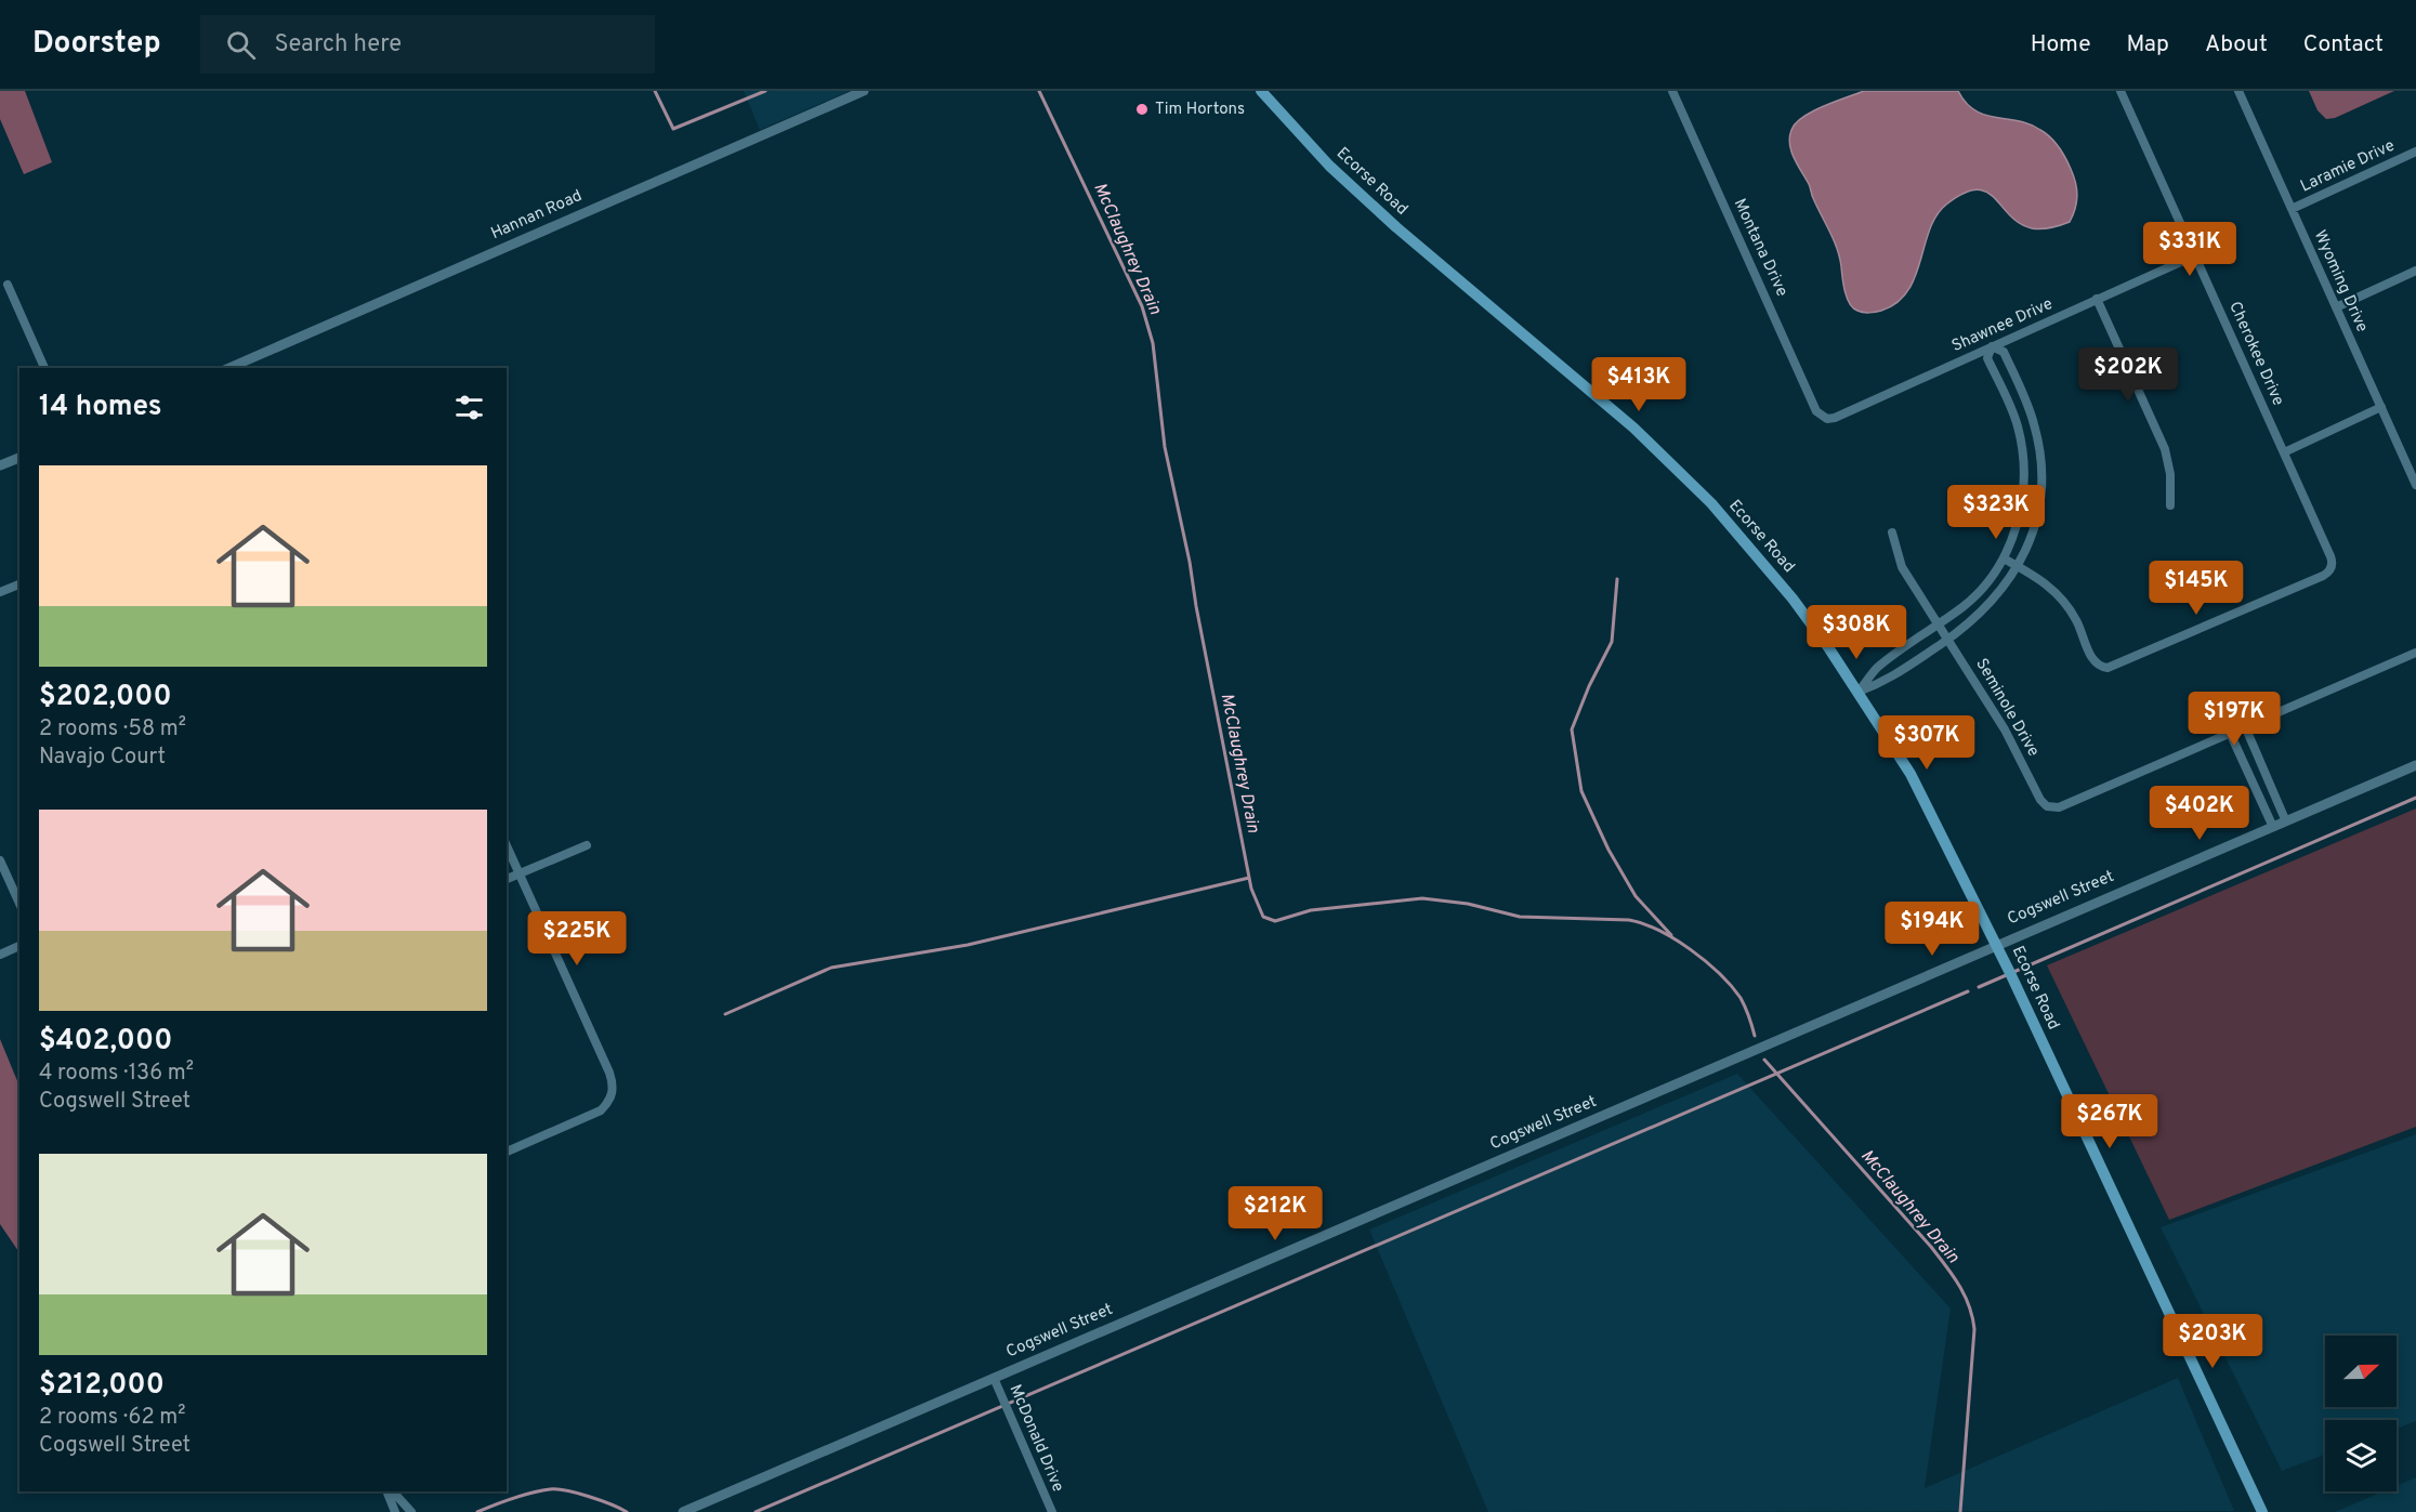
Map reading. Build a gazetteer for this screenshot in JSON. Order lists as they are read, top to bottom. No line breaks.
{"streets":{"main road":["Ecorse Road"],"street":["Laramie Drive","Hannan Road","Montana Drive","Wyoming Drive","Shawnee Drive","Cherokee Drive","Seminole Drive","Cogswell Street","McDonald Drive"]},"crossings":[["Laramie Drive","Wyoming Drive"],["Ecorse Road","Cogswell Street"],["Montana Drive","Shawnee Drive"],["Shawnee Drive","Cherokee Drive"],["Cogswell Street","McDonald Drive"]],"water":["McClaughrey Drain"],"places":["Tim Hortons"],"north":"right","page":{"header":"Doorstep","search":"Search here","nav":["Home","Map","About","Contact"],"price":["$331K","$202K","$413K","$323K","$145K","$308K","$197K","$307K","$402K","$194K","$225K","$267K","$212K","$203K"],"heading":"14 homes","list":[{"name":"$202,000","note":"2 rooms · 58 m² · Navajo Court"},{"name":"$402,000","note":"4 rooms · 136 m² · Cogswell Street"},{"name":"$212,000","note":"2 rooms · 62 m² · Cogswell Street"}]}}
